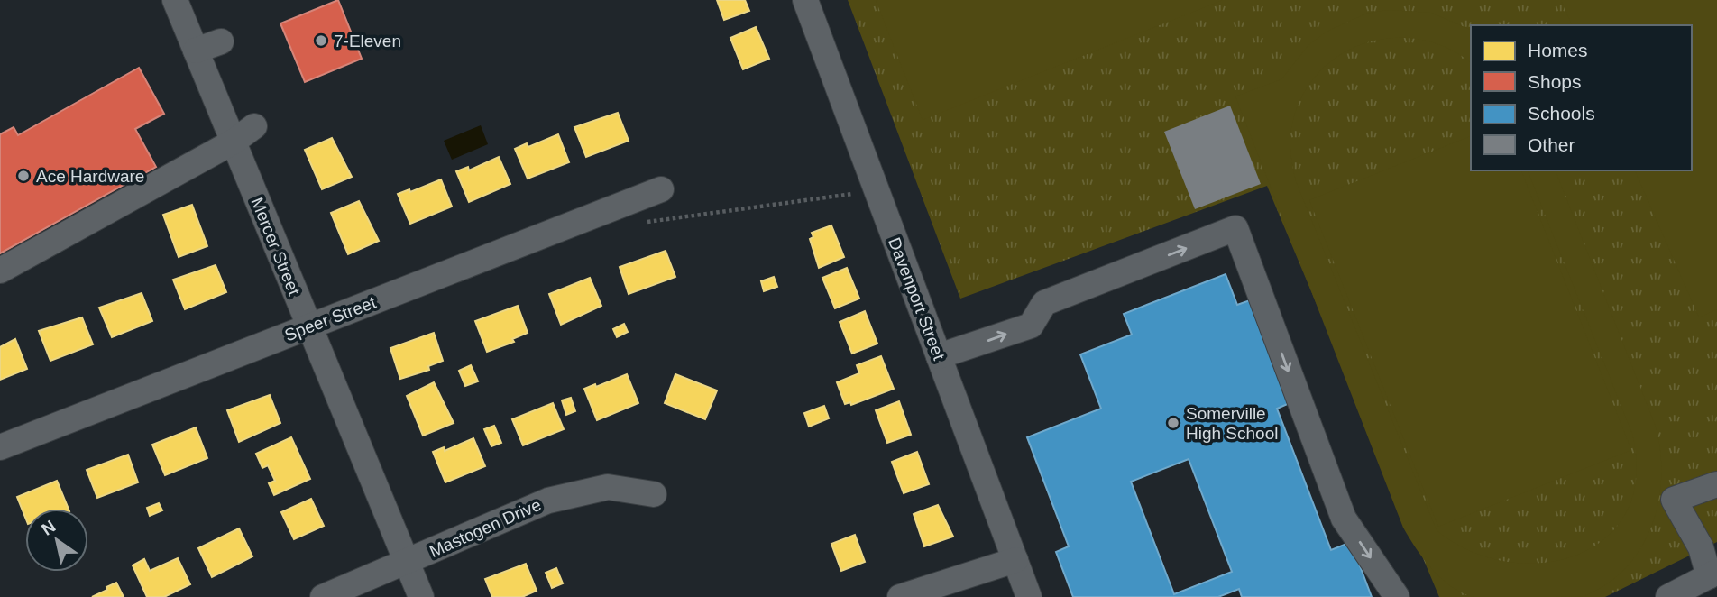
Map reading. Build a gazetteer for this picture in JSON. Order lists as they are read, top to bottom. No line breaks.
{"streets":{"street":["Mercer Street","Davenport Street","Speer Street","Mastogen Drive"]},"crossings":[["Mercer Street","Speer Street"],["Mercer Street","Mastogen Drive"]],"places":["7-Eleven","Ace Hardware","Somerville High School"],"legend":["Homes","Shops","Schools","Other"],"north":"top left"}
